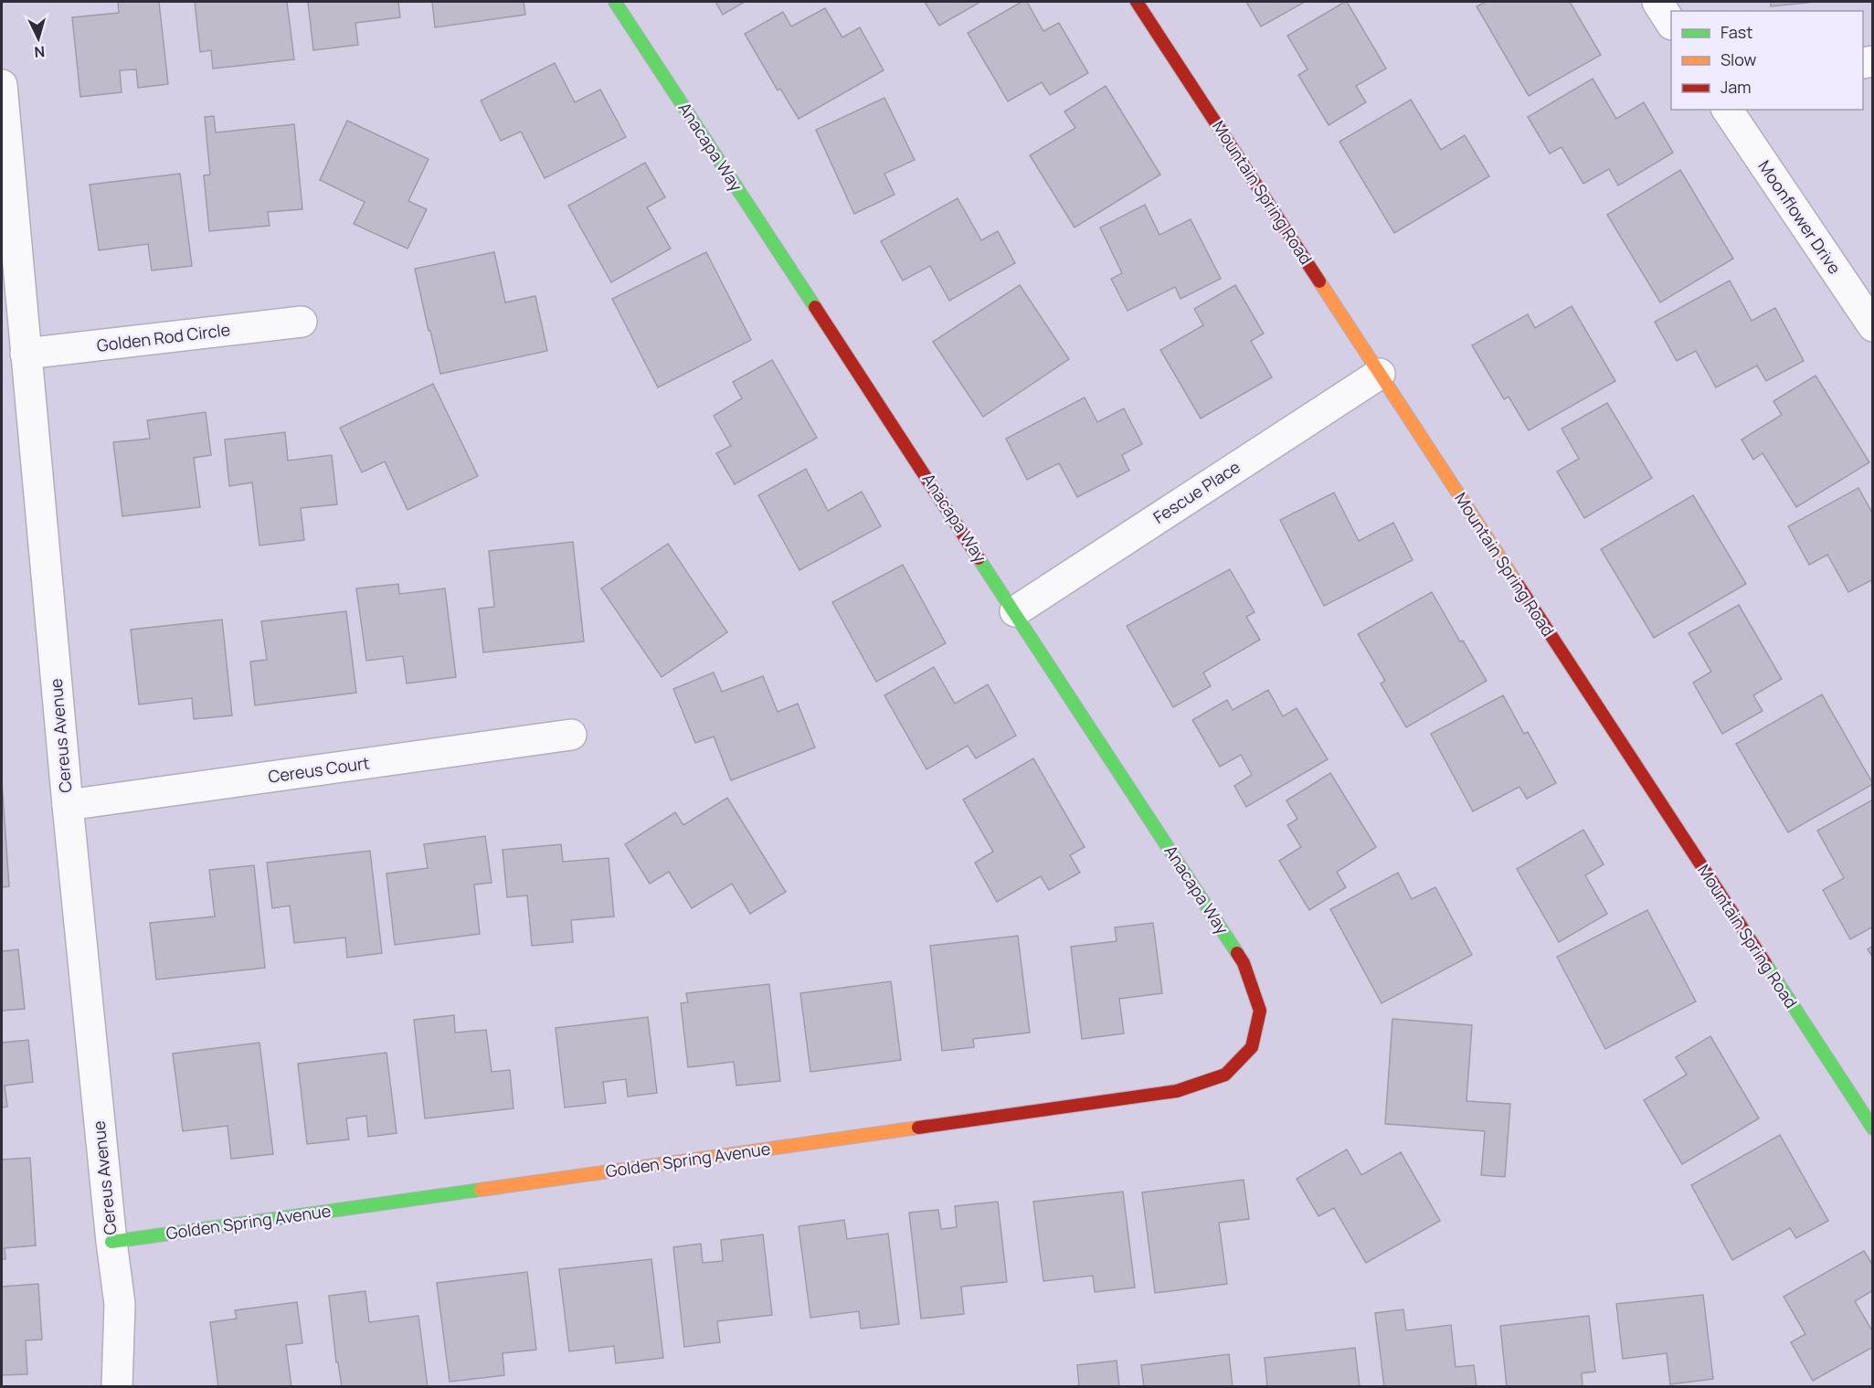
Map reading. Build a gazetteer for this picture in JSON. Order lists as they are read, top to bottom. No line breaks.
{"streets":{"street":["Anacapa Way","Mountain Spring Road","Moonflower Drive","Golden Rod Circle","Fescue Place","Cereus Avenue","Cereus Court","Golden Spring Avenue"]},"crossings":[["Anacapa Way","Fescue Place"],["Anacapa Way","Golden Spring Avenue"],["Mountain Spring Road","Fescue Place"],["Golden Rod Circle","Cereus Avenue"],["Cereus Avenue","Cereus Court"],["Cereus Avenue","Golden Spring Avenue"]],"legend":["Fast","Slow","Jam"],"north":"bottom"}
